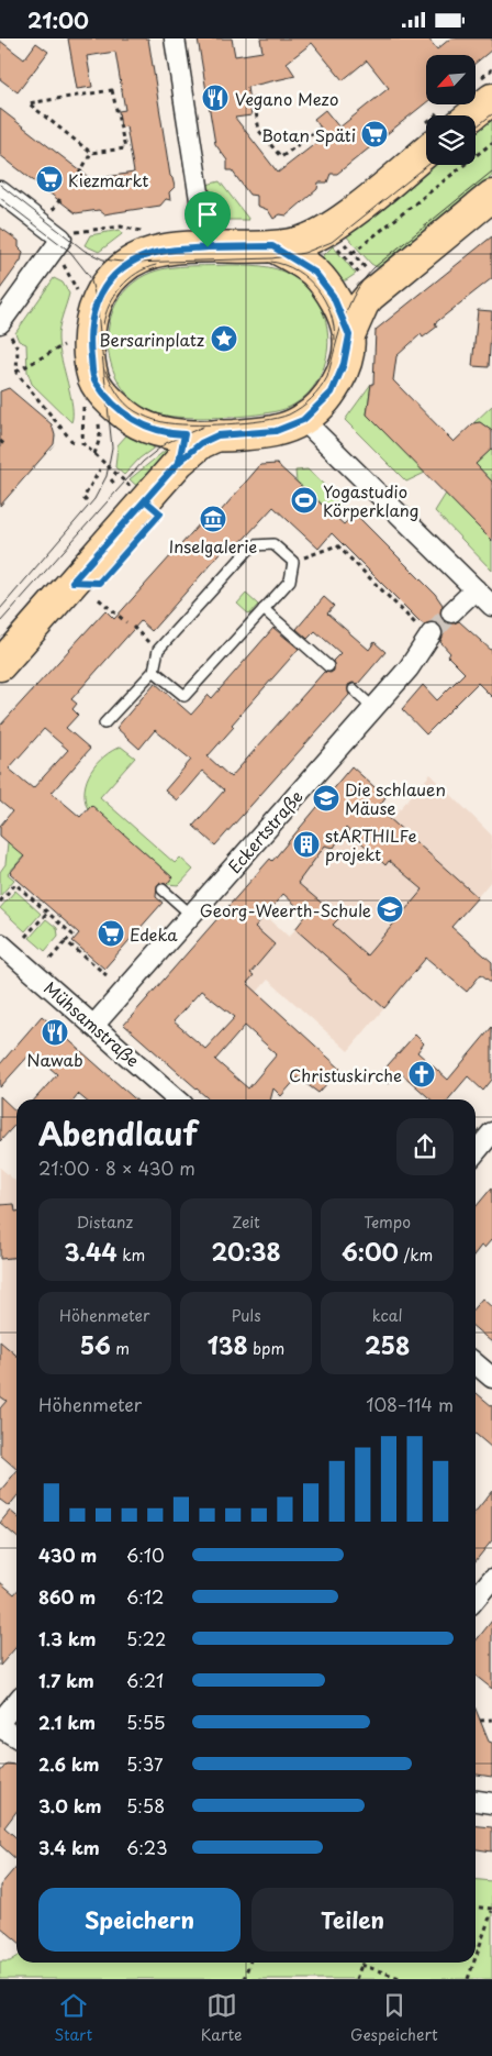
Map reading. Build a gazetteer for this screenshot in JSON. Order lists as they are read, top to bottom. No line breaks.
{"streets":{"street":["Eckertstraße","Mühsamstraße"]},"crossings":[["Eckertstraße","Mühsamstraße"]],"places":{"restaurant":["Vegano Mezo","Nawab"],"supermarket":["Botan Späti","Kiezmarkt","Edeka"],"place":["Bersarinplatz"],"sports":["Yogastudio Körperklang"],"museum":["Inselgalerie"],"school or university":["Die schlauen Mäuse","Georg-Weerth-Schule"],"building":["stARTHILFe projekt"],"church":["Christuskirche"]},"north":"bottom left","page":{"status":"21:00","heading":["Abendlauf","21:00 · 8 × 430 m"],"stats":[["Distanz","3.44 km"],["Zeit","20:38"],["Tempo","6:00 /km"],["Höhenmeter","56 m"],["Puls","138 bpm"],["kcal","258"]],"chart":["Höhenmeter","108–114 m"],"list":[{"name":"430 m","note":"6:10"},{"name":"860 m","note":"6:12"},{"name":"1.3 km","note":"5:22"},{"name":"1.7 km","note":"6:21"},{"name":"2.1 km","note":"5:55"},{"name":"2.6 km","note":"5:37"},{"name":"3.0 km","note":"5:58"},{"name":"3.4 km","note":"6:23"}],"buttons":["Speichern","Teilen"],"tabs":["Start","Karte","Gespeichert"]}}
